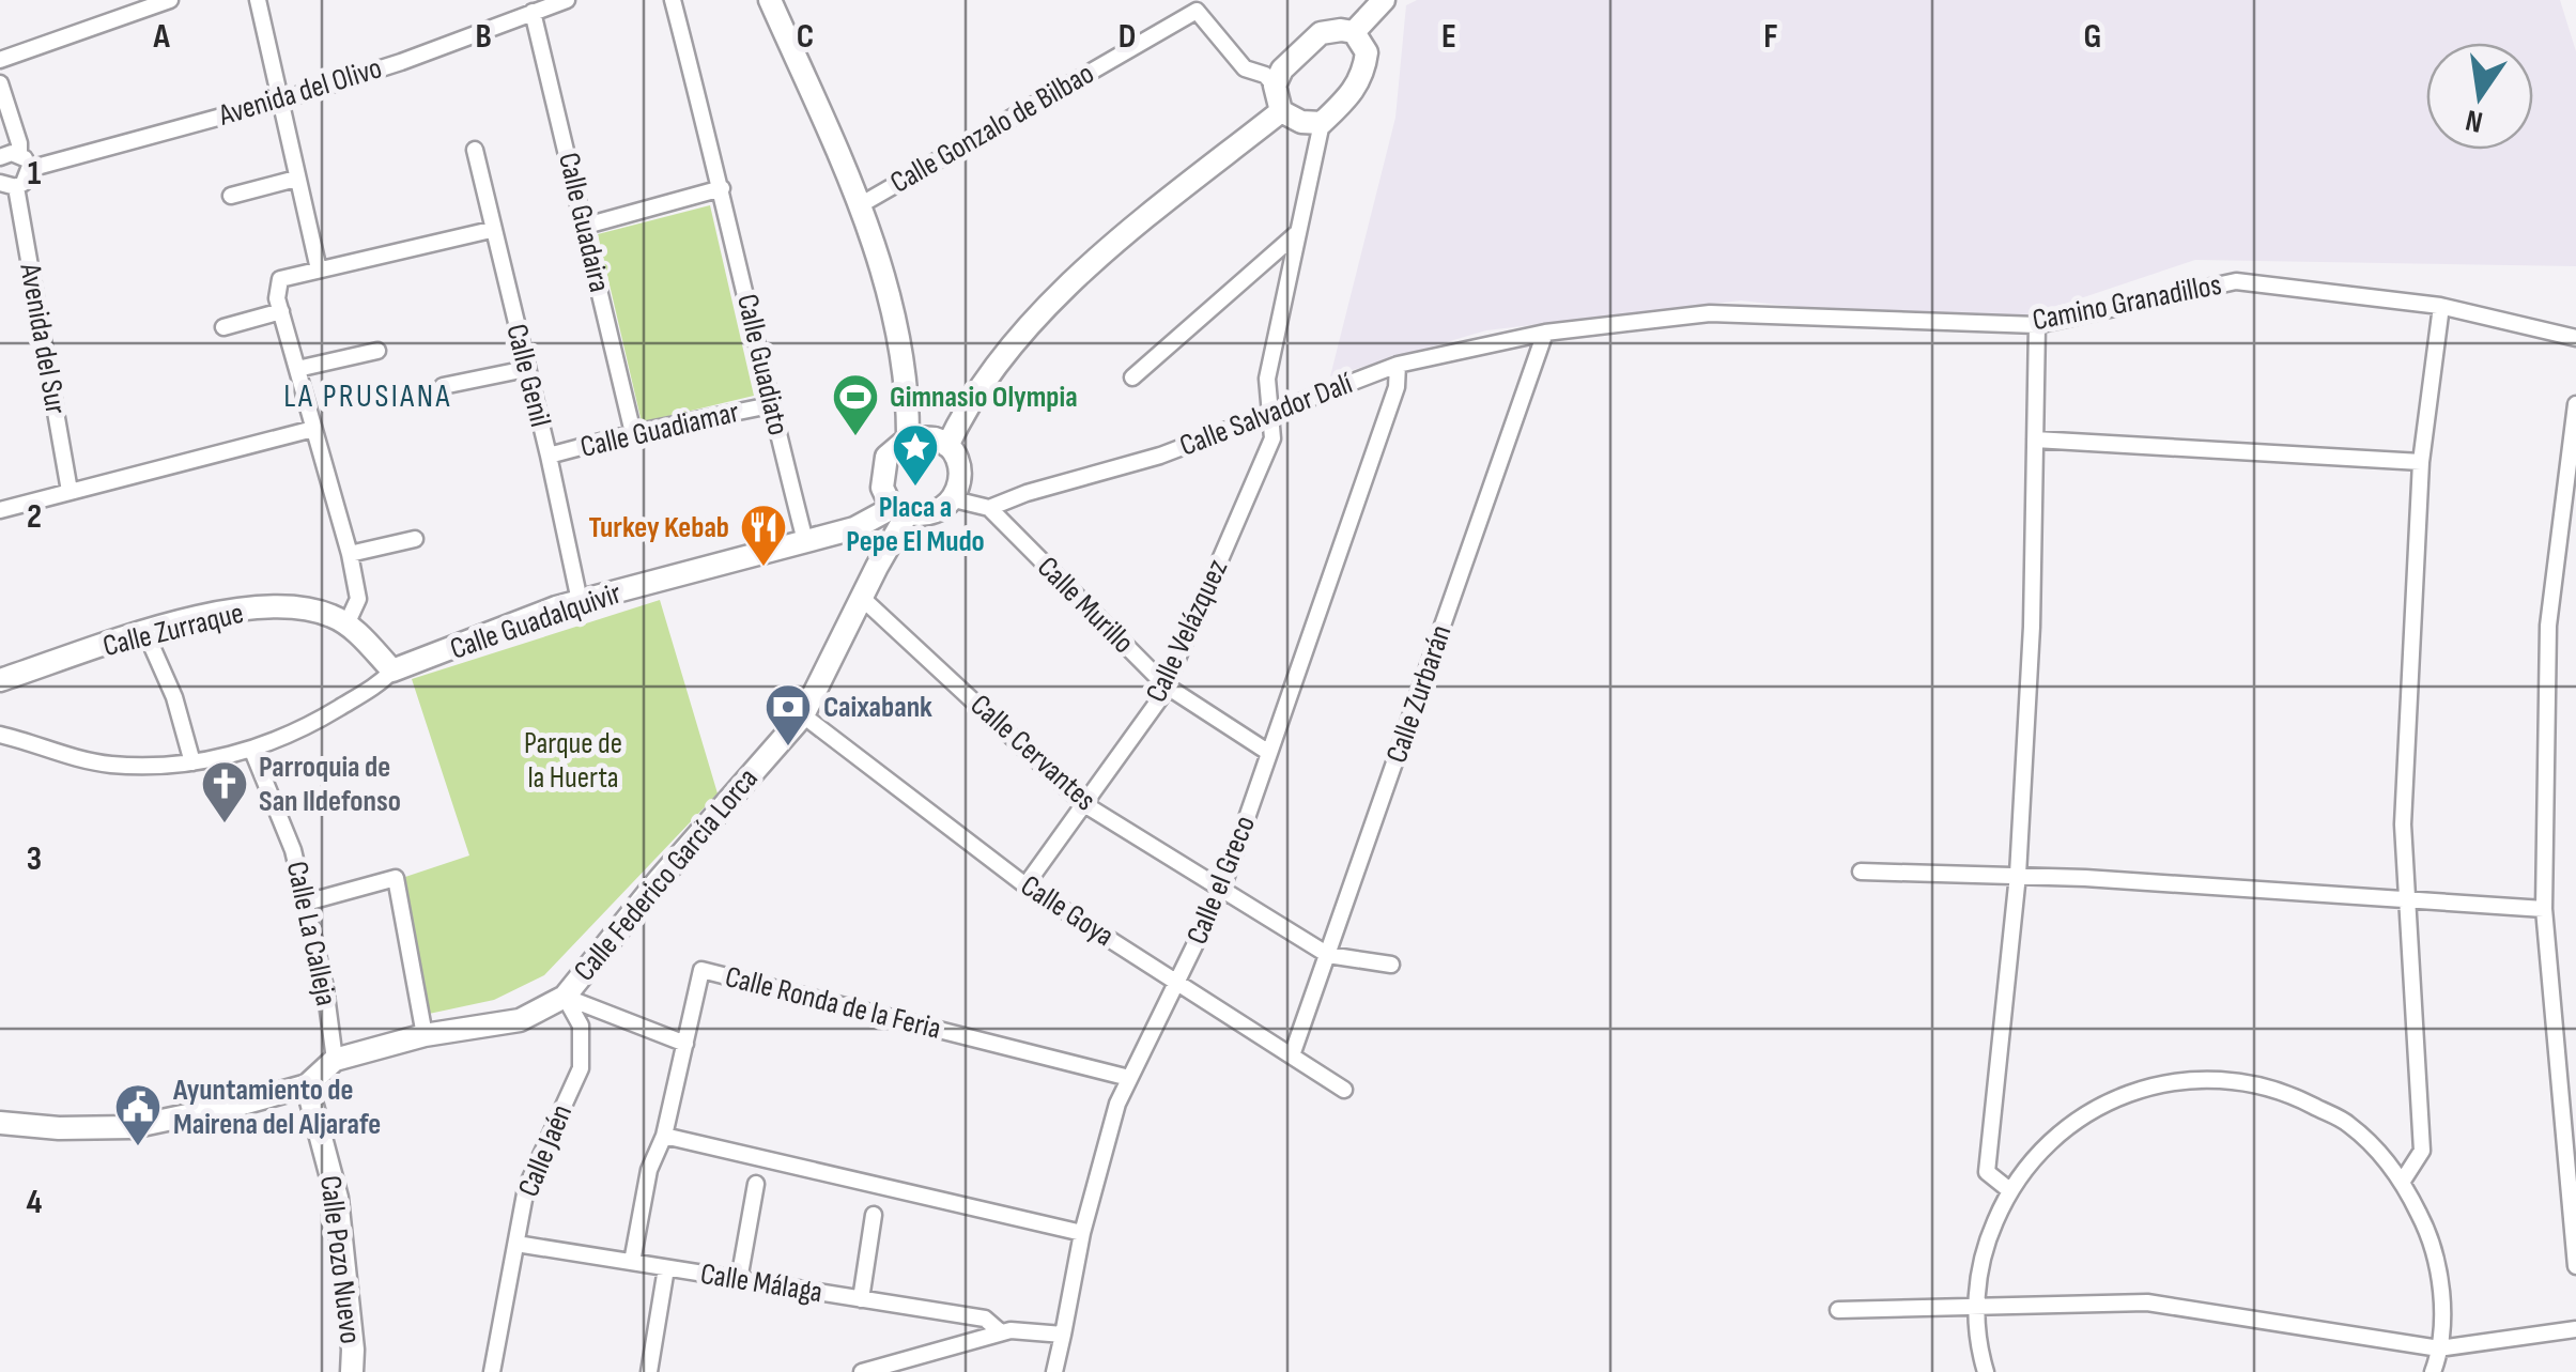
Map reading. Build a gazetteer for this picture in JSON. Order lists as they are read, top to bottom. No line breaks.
{"streets":{"street":["Avenida del Olivo","Calle Gonzalo de Bilbao","Calle Guadaira","Camino Granadillos","Avenida del Sur","Calle Guadiato","Calle Genil","Calle Salvador Dalí","Calle Guadiamar","Calle Murillo","Calle Guadalquivir","Calle Zurraque","Calle Velázquez","Calle Zurbarán","Calle Cervantes","Calle Federico García Lorca","Calle el Greco","Calle Goya","Calle La Calleja","Calle Ronda de la Feria","Calle Jaén","Calle Pozo Nuevo","Calle Málaga"]},"crossings":[["Avenida del Olivo","Calle Guadaira"],["Calle Gonzalo de Bilbao","Calle Velázquez"],["Calle Guadaira","Calle Guadiamar"],["Camino Granadillos","Calle Salvador Dalí"],["Camino Granadillos","Calle Zurbarán"],["Calle Guadiato","Calle Guadiamar"],["Calle Guadiato","Calle Guadalquivir"],["Calle Genil","Calle Guadiamar"],["Calle Genil","Calle Guadalquivir"],["Calle Salvador Dalí","Calle Murillo"],["Calle Salvador Dalí","Calle Velázquez"],["Calle Salvador Dalí","Calle Zurbarán"],["Calle Salvador Dalí","Calle el Greco"],["Calle Murillo","Calle Velázquez"],["Calle Murillo","Calle el Greco"],["Calle Guadalquivir","Calle Federico García Lorca"],["Calle Guadalquivir","Calle La Calleja"],["Calle Velázquez","Calle Cervantes"],["Calle Velázquez","Calle Goya"],["Calle Zurbarán","Calle Cervantes"],["Calle Zurbarán","Calle Goya"],["Calle Cervantes","Calle Federico García Lorca"],["Calle Cervantes","Calle el Greco"],["Calle Federico García Lorca","Calle Goya"],["Calle Federico García Lorca","Calle La Calleja"],["Calle Federico García Lorca","Calle Jaén"],["Calle Federico García Lorca","Calle Pozo Nuevo"],["Calle el Greco","Calle Goya"],["Calle el Greco","Calle Ronda de la Feria"],["Calle Ronda de la Feria","Calle Málaga"],["Calle Jaén","Calle Málaga"]],"districts":["LA PRUSIANA"],"parks":["Parque de la Huerta"],"places":{"sports":["Gimnasio Olympia"],"place":["Placa a Pepe El Mudo"],"restaurant":["Turkey Kebab"],"bank":["Caixabank"],"church":["Parroquia de San Ildefonso"],"public building":["Ayuntamiento de Mairena del Aljarafe"]},"north":"bottom","grid":{"columns":["A","B","C","D","E","F","G"],"rows":["1","2","3","4"]}}
